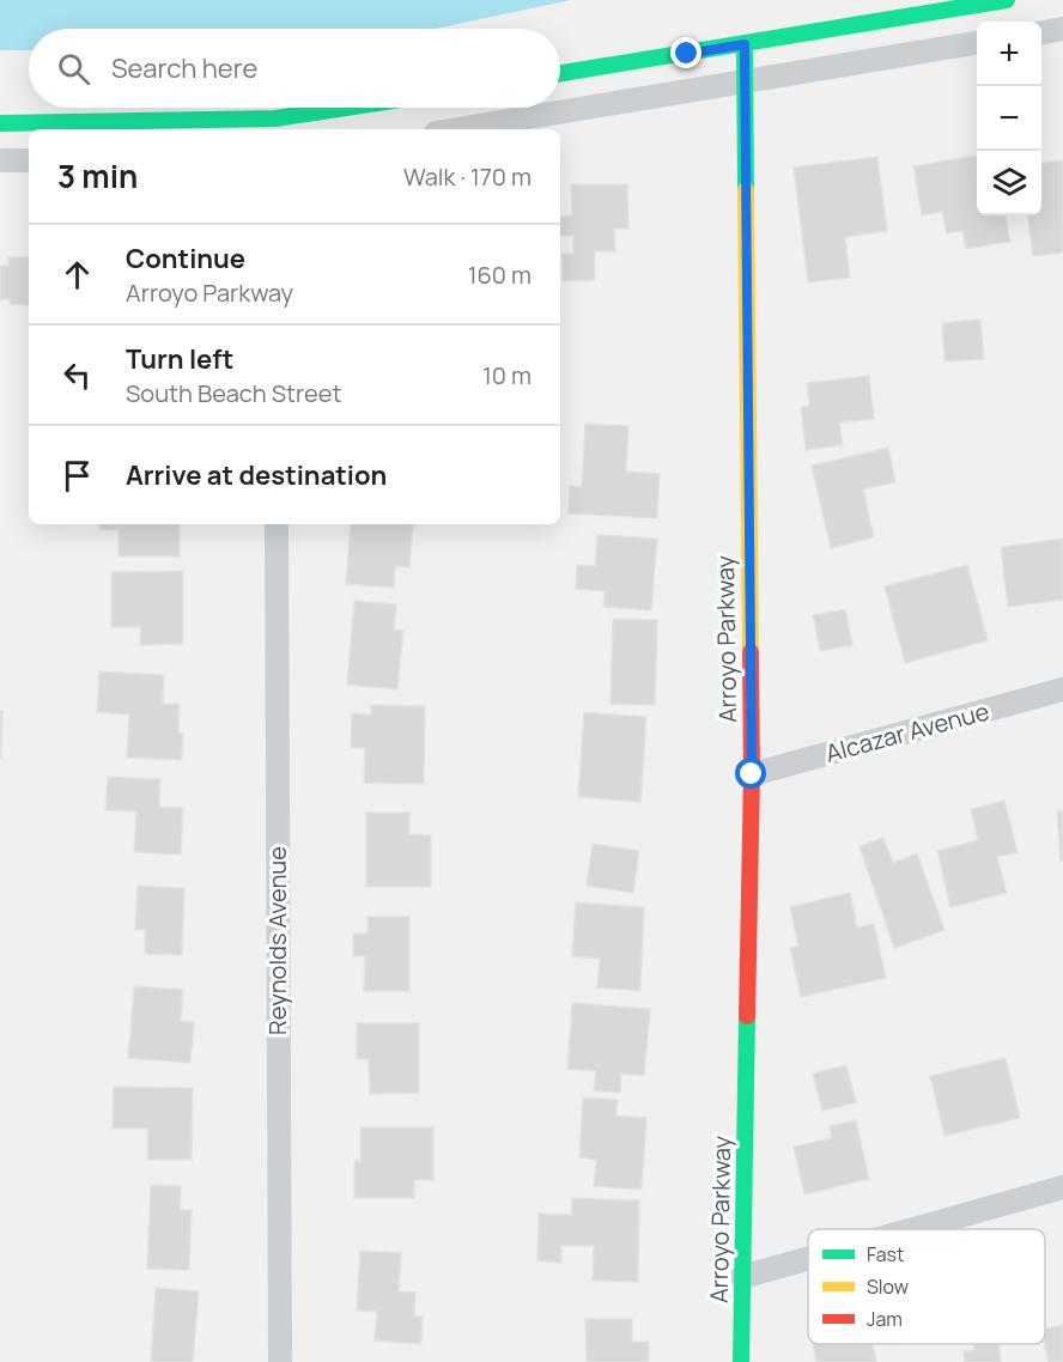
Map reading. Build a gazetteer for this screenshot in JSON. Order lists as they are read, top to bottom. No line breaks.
{"streets":{"street":["Arroyo Parkway","Alcazar Avenue","Reynolds Avenue"]},"crossings":[["Arroyo Parkway","Alcazar Avenue"]],"legend":["Fast","Slow","Jam"],"page":{"map_buttons":["+","−"],"search":"Search here","heading":["3 min","Walk · 170 m"],"list":[["Continue","Arroyo Parkway","160 m"],["Turn left","South Beach Street","10 m"],"Arrive at destination"]}}
